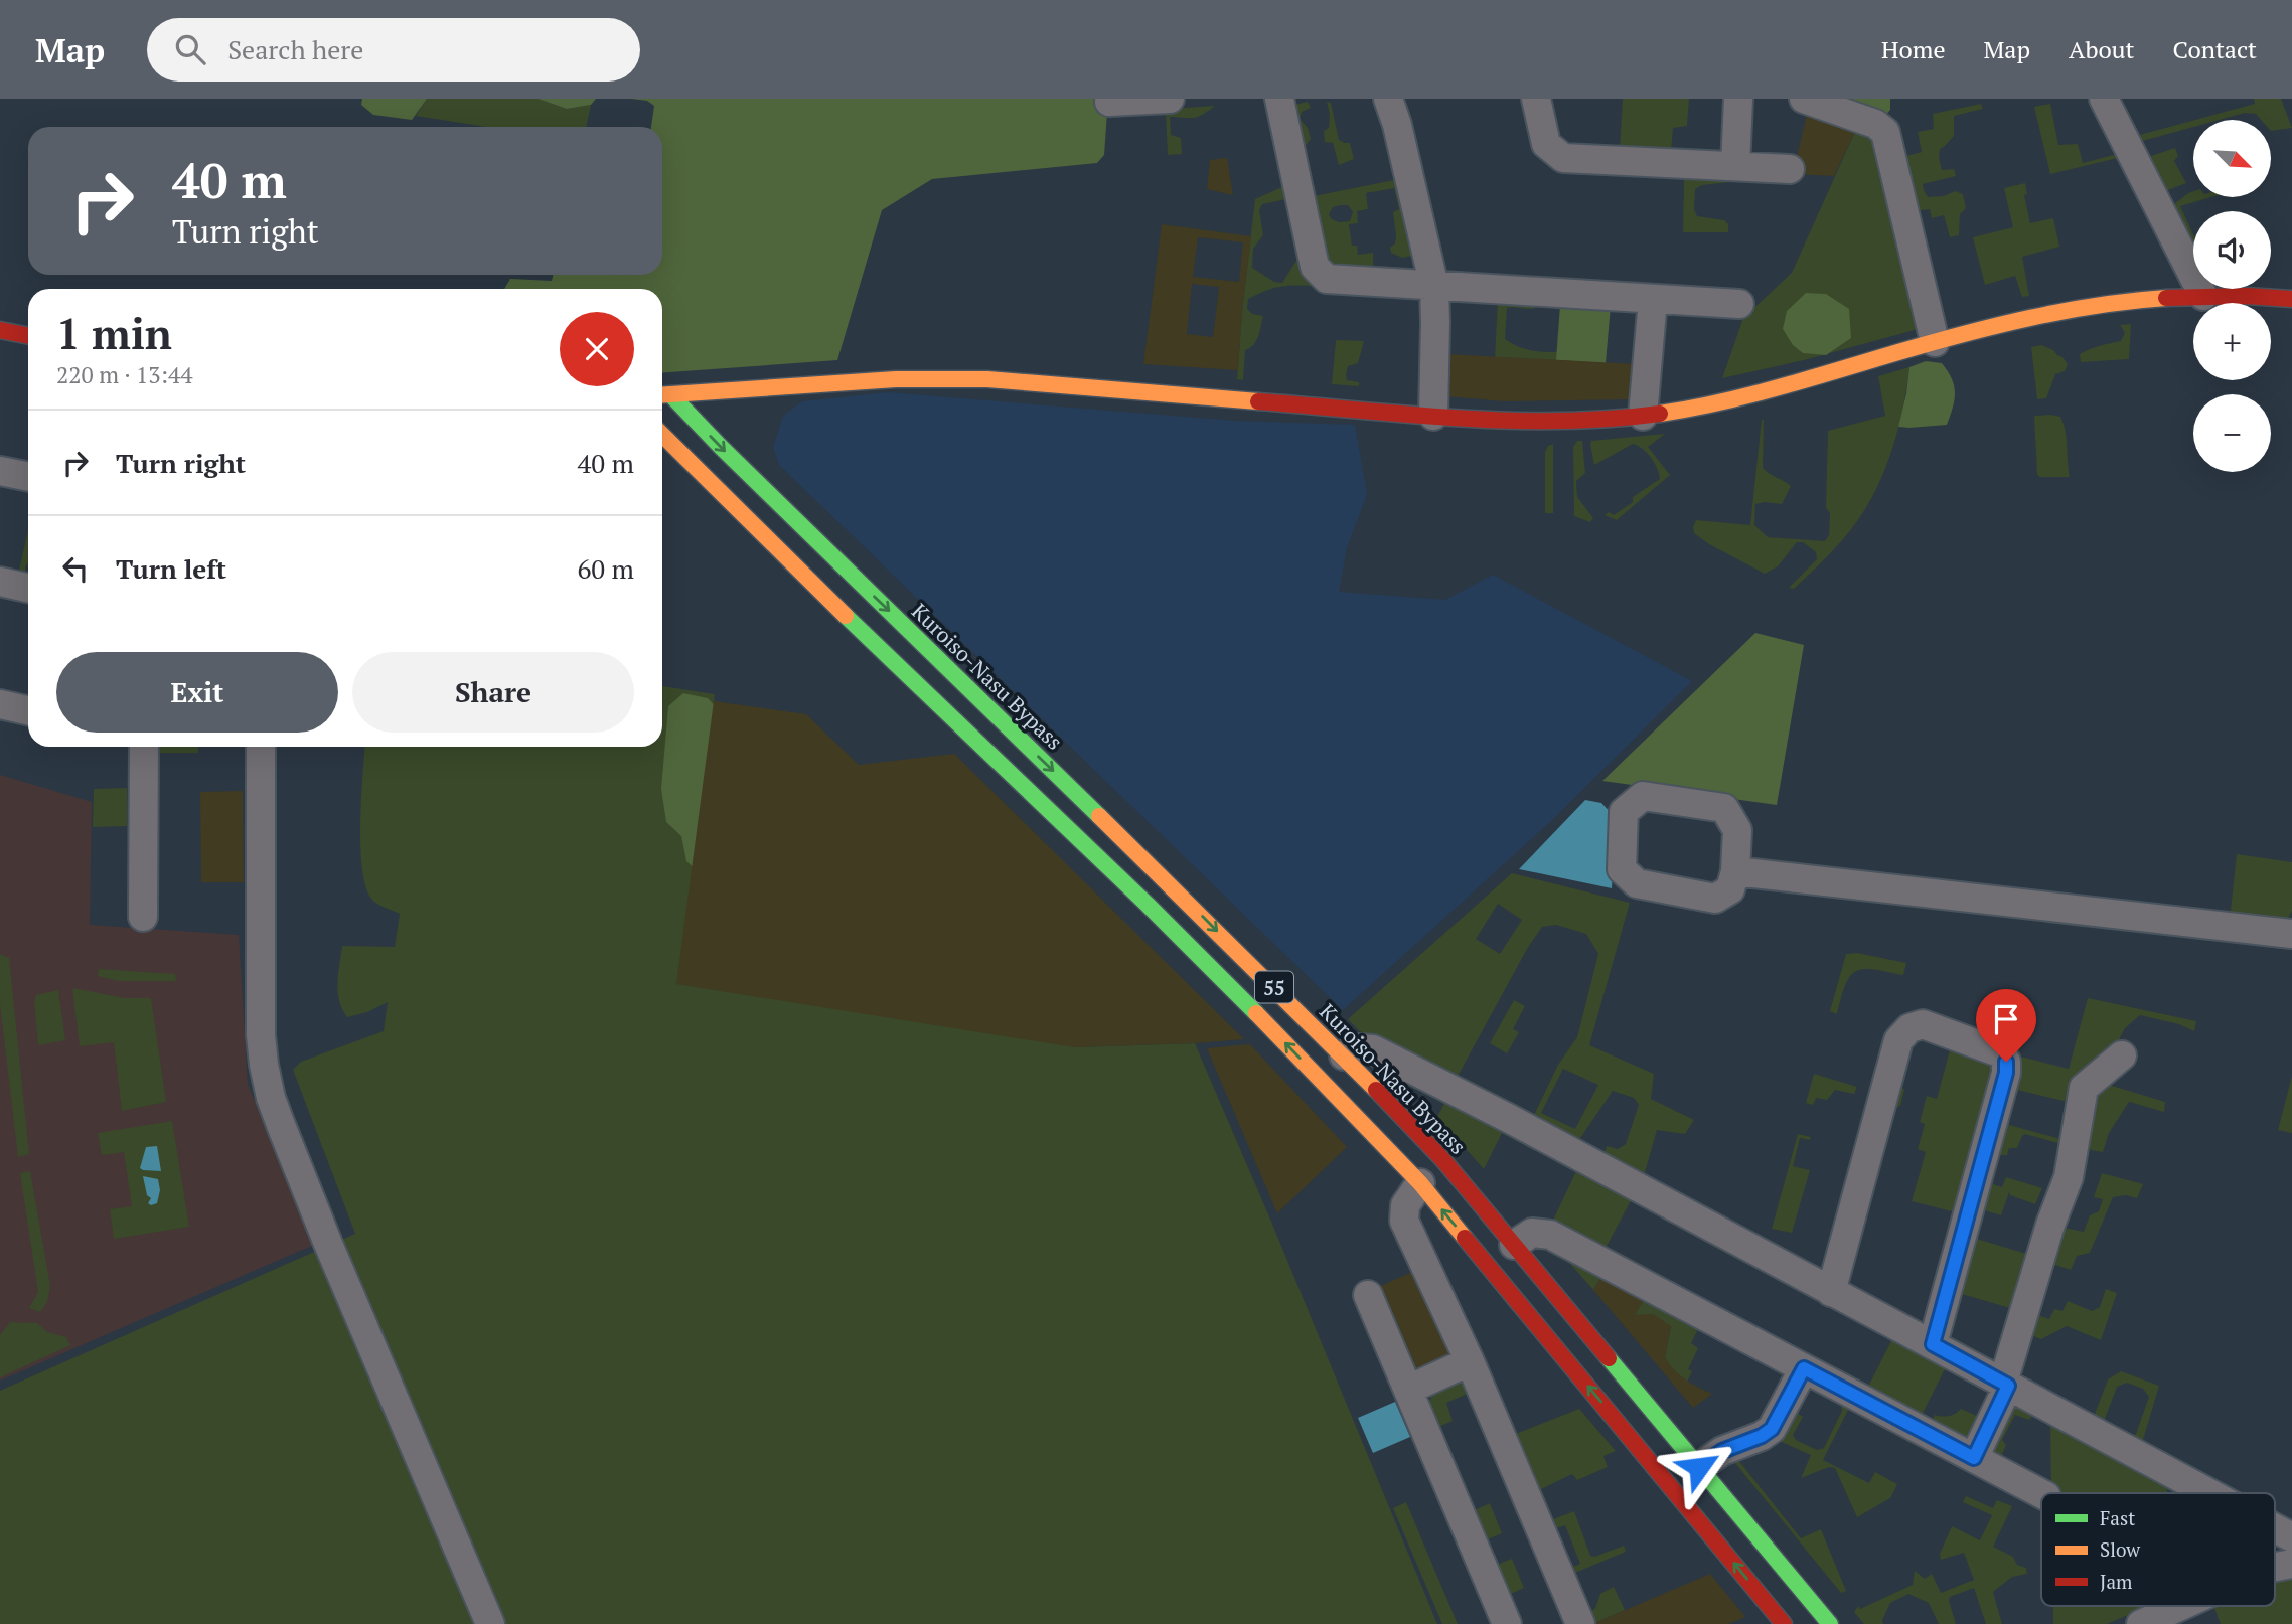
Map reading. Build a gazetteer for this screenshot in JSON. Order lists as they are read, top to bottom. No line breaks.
{"streets":{"main road":["Kuroiso-Nasu Bypass","55"]},"legend":["Fast","Slow","Jam"],"north":"bottom right","page":{"header":"Map","search":"Search here","nav":["Home","Map","About","Contact"],"map_buttons":["+","−"],"turn":["40 m","Turn right"],"heading":["1 min","220 m · 13:44"],"list":[{"name":"Turn right","value":"40 m"},{"name":"Turn left","value":"60 m"}],"buttons":["Exit","Share"]}}
